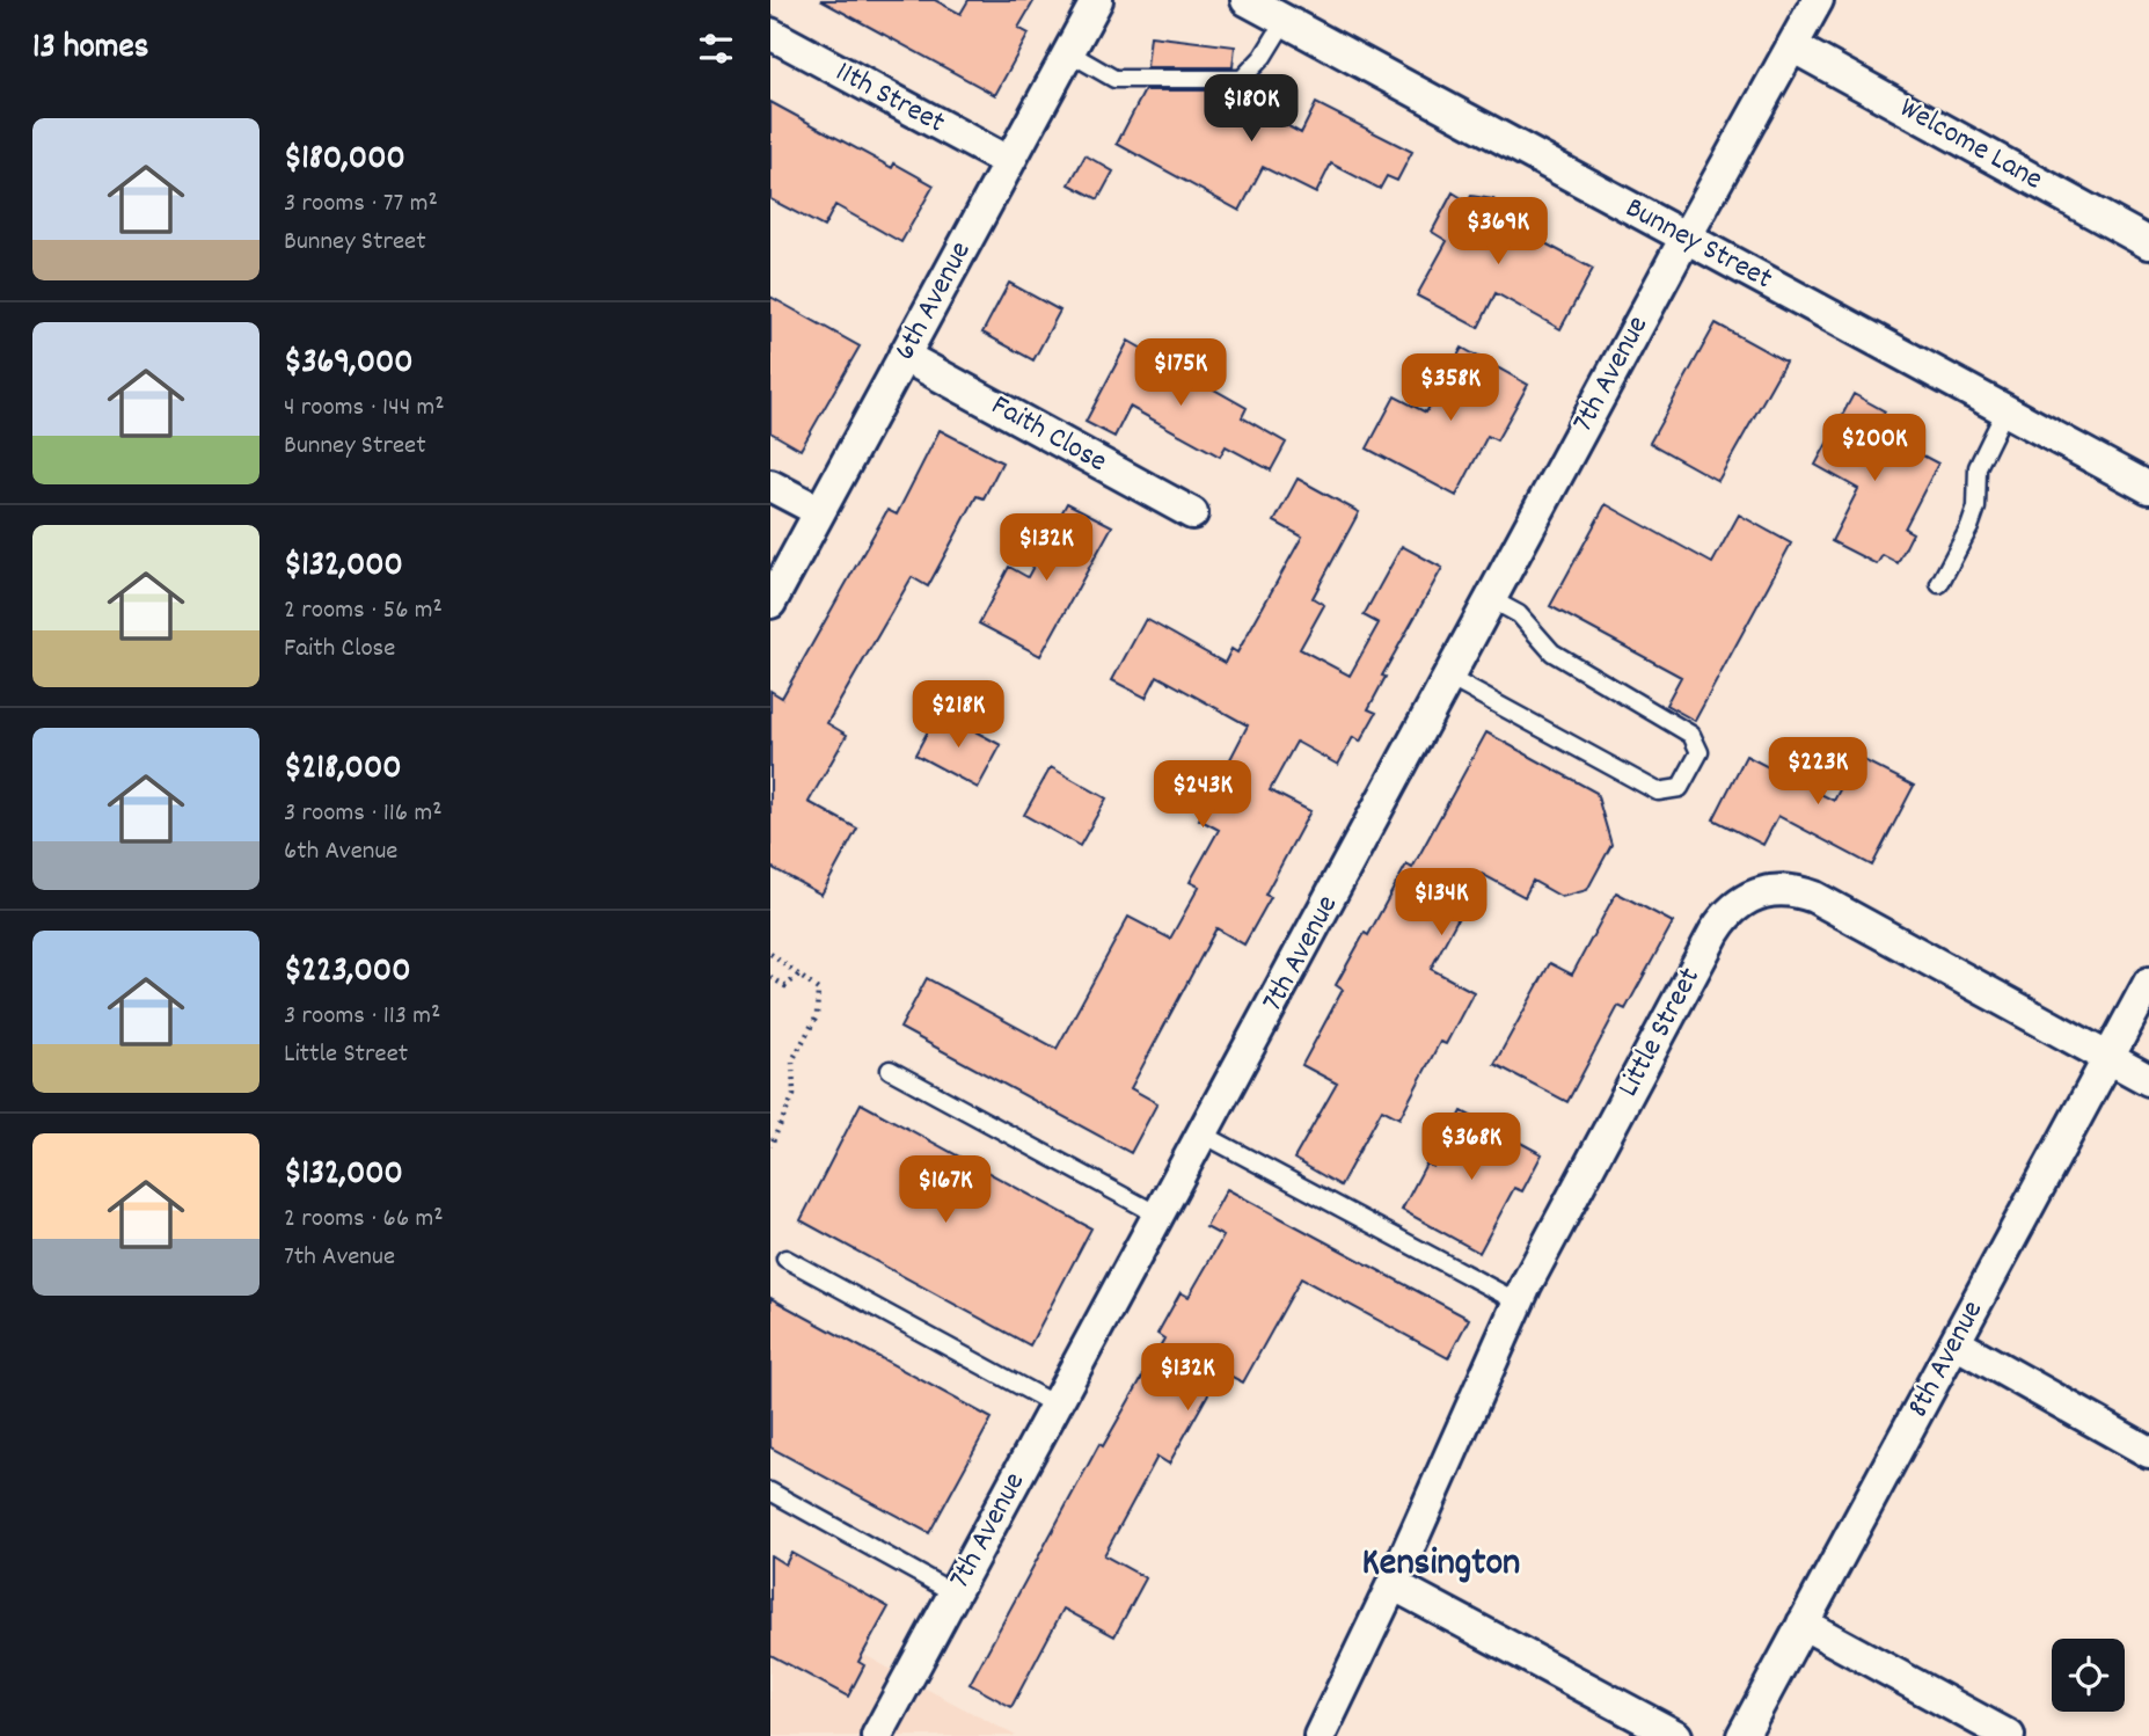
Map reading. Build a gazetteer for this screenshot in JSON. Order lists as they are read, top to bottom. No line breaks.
{"streets":{"street":["11th Street","Welcome Lane","Bunney Street","6th Avenue","7th Avenue","Faith Close","Little Street","8th Avenue"]},"crossings":[["11th Street","6th Avenue"],["Welcome Lane","7th Avenue"],["Bunney Street","7th Avenue"],["6th Avenue","Faith Close"],["Little Street","8th Avenue"]],"districts":["Kensington"],"page":{"heading":"13 homes","price":["$180K","$369K","$175K","$358K","$200K","$132K","$218K","$223K","$243K","$134K","$368K","$167K","$132K"],"list":[{"name":"$180,000","note":"3 rooms · 77 m² · Bunney Street"},{"name":"$369,000","note":"4 rooms · 144 m² · Bunney Street"},{"name":"$132,000","note":"2 rooms · 56 m² · Faith Close"},{"name":"$218,000","note":"3 rooms · 116 m² · 6th Avenue"},{"name":"$223,000","note":"3 rooms · 113 m² · Little Street"},{"name":"$132,000","note":"2 rooms · 66 m² · 7th Avenue"}]}}
